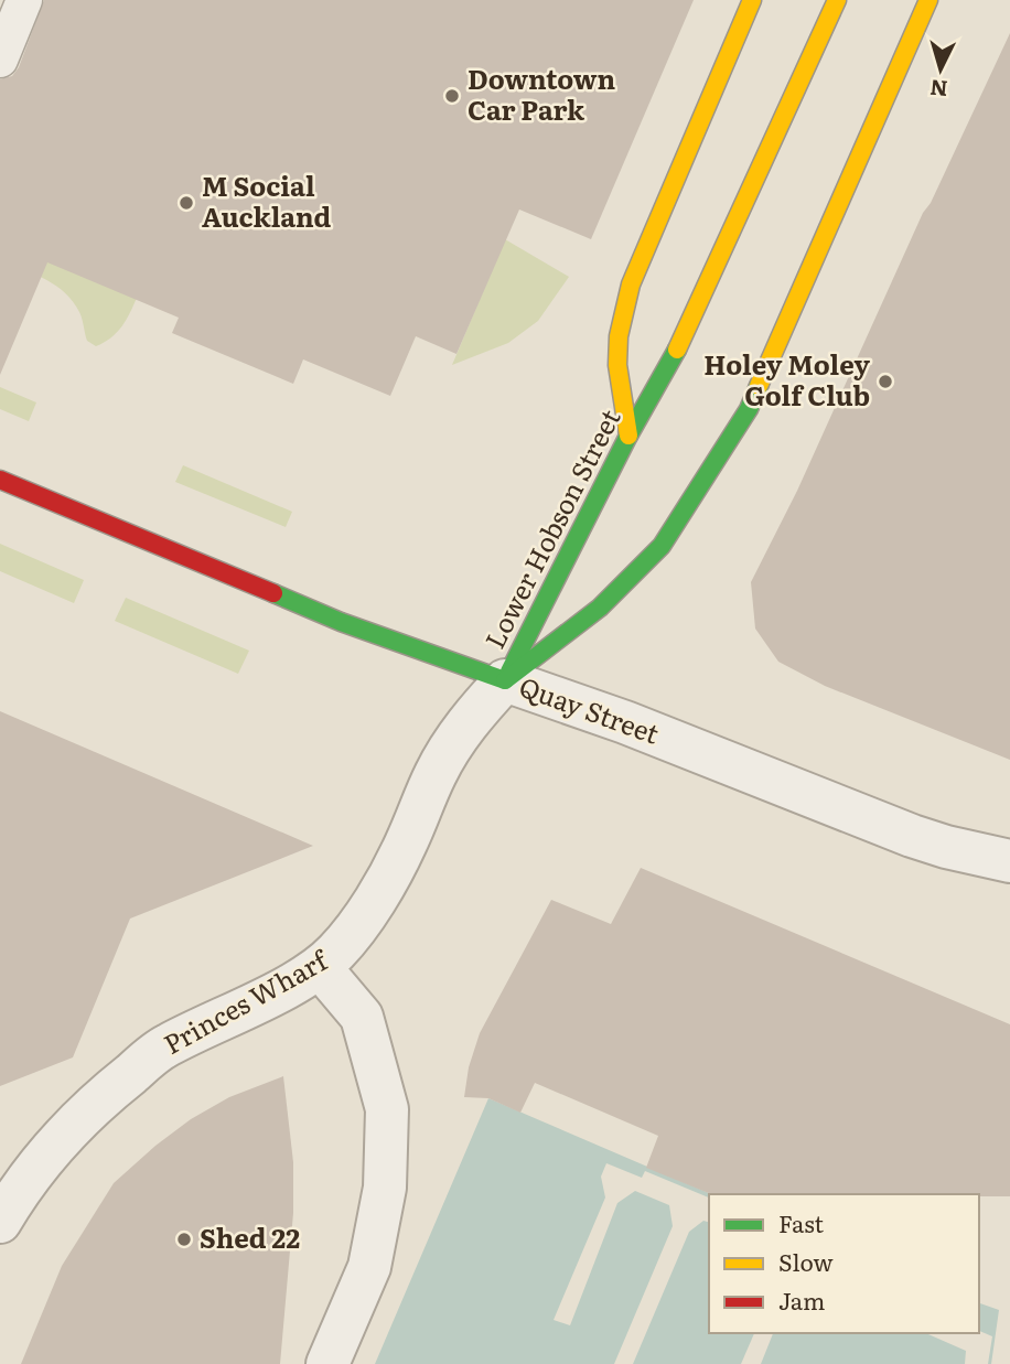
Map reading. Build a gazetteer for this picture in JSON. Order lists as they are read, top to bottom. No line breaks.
{"streets":{"main road":["Lower Hobson Street","Quay Street"],"street":["Princes Wharf"]},"crossings":[["Lower Hobson Street","Quay Street"],["Lower Hobson Street","Princes Wharf"],["Quay Street","Princes Wharf"]],"places":["Downtown Car Park","M Social Auckland","Holey Moley Golf Club","Shed 22"],"legend":["Fast","Slow","Jam"],"north":"bottom"}
